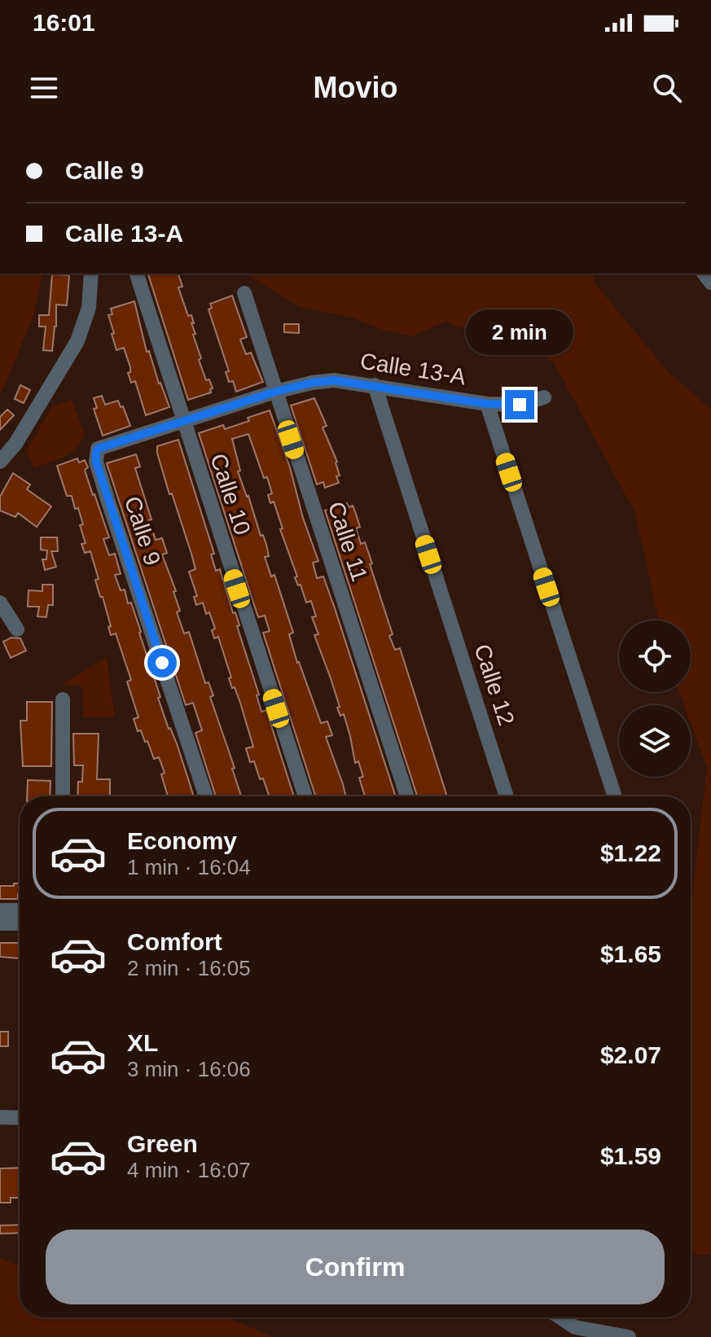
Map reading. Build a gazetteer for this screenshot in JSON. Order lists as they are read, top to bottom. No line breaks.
{"streets":{"street":["Calle 13-A","Calle 10","Calle 9","Calle 11","Calle 12"]},"crossings":[["Calle 13-A","Calle 9"],["Calle 13-A","Calle 11"],["Calle 13-A","Calle 12"],["Calle 10","Calle 9"],["Calle 9","Calle 11"]],"page":{"status":"16:01","header":"Movio","banner":["Calle 9","Calle 13-A"],"bubble":"2 min","list":[{"name":"Economy","note":"1 min · 16:04","value":"$1.22"},{"name":"Comfort","note":"2 min · 16:05","value":"$1.65"},{"name":"XL","note":"3 min · 16:06","value":"$2.07"},{"name":"Green","note":"4 min · 16:07","value":"$1.59"}],"buttons":"Confirm"}}
